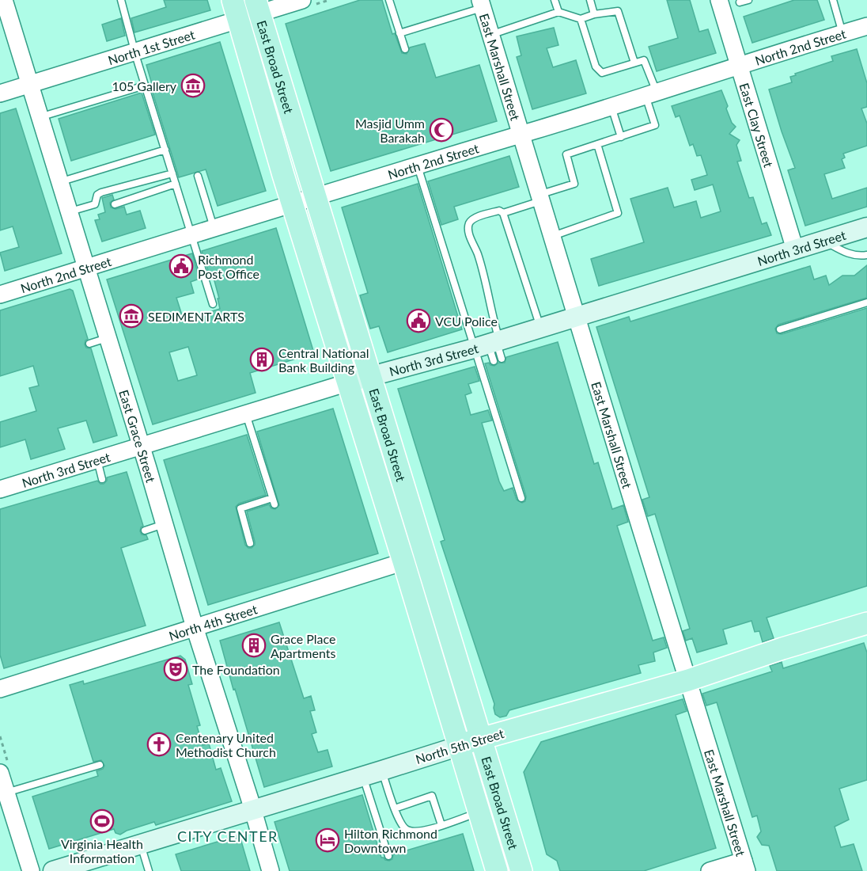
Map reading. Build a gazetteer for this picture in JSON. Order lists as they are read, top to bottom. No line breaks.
{"streets":{"main road":["East Broad Street","North 3rd Street","North 5th Street"],"street":["North 2nd Street","North 1st Street","East Marshall Street","East Clay Street","East Grace Street","North 4th Street"]},"crossings":[["North 2nd Street","East Broad Street"],["North 2nd Street","East Marshall Street"],["North 2nd Street","East Clay Street"],["North 2nd Street","East Grace Street"],["North 1st Street","East Broad Street"],["North 1st Street","East Grace Street"],["East Broad Street","North 3rd Street"],["East Broad Street","North 4th Street"],["East Broad Street","North 5th Street"],["East Marshall Street","North 3rd Street"],["East Marshall Street","North 5th Street"],["East Clay Street","North 3rd Street"],["North 3rd Street","East Grace Street"],["East Grace Street","North 4th Street"],["East Grace Street","North 5th Street"]],"districts":["CITY CENTER"],"places":{"museum":["105 Gallery","SEDIMENT ARTS"],"mosque":["Masjid Umm Barakah"],"public building":["Richmond Post Office","VCU Police"],"building":["Central National Bank Building","Grace Place Apartments"],"theatre":["The Foundation"],"church":["Centenary United Methodist Church"],"sports":["Virginia Health Information"],"hotel":["Hilton Richmond Downtown"]}}
